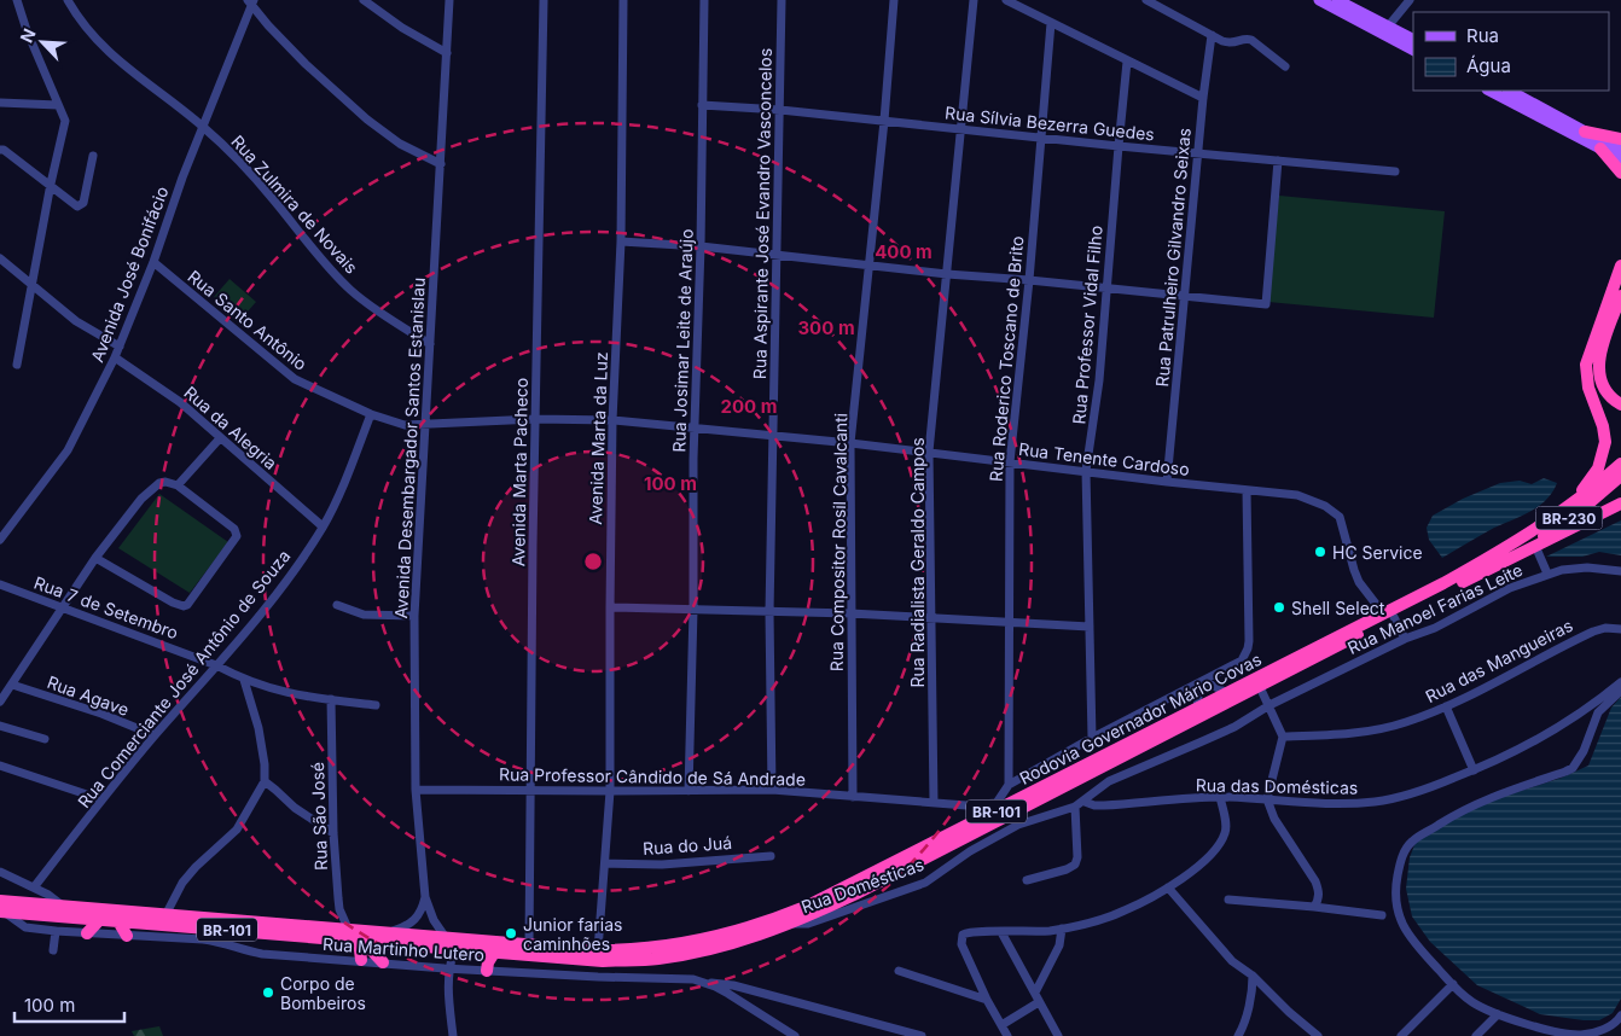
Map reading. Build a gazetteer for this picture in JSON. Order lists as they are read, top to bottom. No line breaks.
{"streets":{"highway":["BR-230","Rodovia Governador Mário Covas","BR-101"],"street":["Rua Sílvia Bezerra Guedes","Rua Zulmira de Novais","Rua Aspirante José Evandro Vasconcelos","Rua Patrulheiro Gilvandro Seixas","Avenida José Bonifácio","Rua Santo Antônio","Rua Professor Vidal Filho","Rua Josimar Leite de Araújo","Rua Roderico Toscano de Brito","Rua da Alegria","Avenida Marta da Luz","Avenida Desembargador Santos Estanislau","Rua Tenente Cardoso","Avenida Marta Pacheco","Rua Compositor Rosil Cavalcanti","Rua Radialista Geraldo Campos","Rua 7 de Setembro","Rua Manoel Farias Leite","Rua das Mangueiras","Rua Comerciante José Antônio de Souza","Rua Agave","Rua Professor Cândido de Sá Andrade","Rua das Domésticas","Rua São José","Rua do Juá","Rua Domésticas","Rua Martinho Lutero"]},"crossings":[["Rua Sílvia Bezerra Guedes","Rua Aspirante José Evandro Vasconcelos"],["Rua Sílvia Bezerra Guedes","Rua Patrulheiro Gilvandro Seixas"],["Rua Sílvia Bezerra Guedes","Rua Professor Vidal Filho"],["Rua Sílvia Bezerra Guedes","Rua Josimar Leite de Araújo"],["Rua Sílvia Bezerra Guedes","Rua Roderico Toscano de Brito"],["Rua Sílvia Bezerra Guedes","Rua Compositor Rosil Cavalcanti"],["Rua Sílvia Bezerra Guedes","Rua Radialista Geraldo Campos"],["Rua Zulmira de Novais","Avenida José Bonifácio"],["Rua Zulmira de Novais","Avenida Desembargador Santos Estanislau"],["Rua Aspirante José Evandro Vasconcelos","Rua Tenente Cardoso"],["Rua Aspirante José Evandro Vasconcelos","Rua Professor Cândido de Sá Andrade"],["Rua Patrulheiro Gilvandro Seixas","Rua Tenente Cardoso"],["Avenida José Bonifácio","Rua Santo Antônio"],["Avenida José Bonifácio","Rua da Alegria"],["Rua Santo Antônio","Avenida Marta da Luz"],["Rua Santo Antônio","Avenida Desembargador Santos Estanislau"],["Rua Santo Antônio","Rua Tenente Cardoso"],["Rua Santo Antônio","Avenida Marta Pacheco"],["Rua Santo Antônio","Rua Comerciante José Antônio de Souza"],["Rua Professor Vidal Filho","Rua Tenente Cardoso"],["Rua Josimar Leite de Araújo","Rua Tenente Cardoso"],["Rua Josimar Leite de Araújo","Rua Professor Cândido de Sá Andrade"],["Rua Roderico Toscano de Brito","Rua Tenente Cardoso"],["Rua da Alegria","Rua Comerciante José Antônio de Souza"],["Avenida Marta da Luz","Rua Tenente Cardoso"],["Avenida Marta da Luz","Rodovia Governador Mário Covas"],["Avenida Marta da Luz","Rua Professor Cândido de Sá Andrade"],["Avenida Marta da Luz","Rua do Juá"],["Avenida Desembargador Santos Estanislau","Rodovia Governador Mário Covas"],["Avenida Desembargador Santos Estanislau","Rua Professor Cândido de Sá Andrade"],["Rua Tenente Cardoso","Rua Compositor Rosil Cavalcanti"],["Rua Tenente Cardoso","Rua Radialista Geraldo Campos"],["Rua Tenente Cardoso","Rodovia Governador Mário Covas"],["Avenida Marta Pacheco","Rodovia Governador Mário Covas"],["Avenida Marta Pacheco","Rua Professor Cândido de Sá Andrade"],["BR-230","Rodovia Governador Mário Covas"],["Rua Compositor Rosil Cavalcanti","Rua Professor Cândido de Sá Andrade"],["Rua Radialista Geraldo Campos","Rua Professor Cândido de Sá Andrade"],["Rua 7 de Setembro","Rua Comerciante José Antônio de Souza"],["Rua 7 de Setembro","Rua São José"],["Rua Manoel Farias Leite","Rua das Domésticas"],["Rua Manoel Farias Leite","Rua Domésticas"],["Rua Comerciante José Antônio de Souza","Rua Agave"],["Rodovia Governador Mário Covas","Rua Professor Cândido de Sá Andrade"],["Rodovia Governador Mário Covas","Rua São José"],["Rodovia Governador Mário Covas","Rua Domésticas"],["Rodovia Governador Mário Covas","Rua Martinho Lutero"]],"places":["HC Service","Shell Select","Junior farias caminhões","Corpo de Bombeiros"],"legend":["Rua","Água"],"scale_bar":"100 m","north":"top left","rings":["400 m","300 m","200 m","100 m"]}
